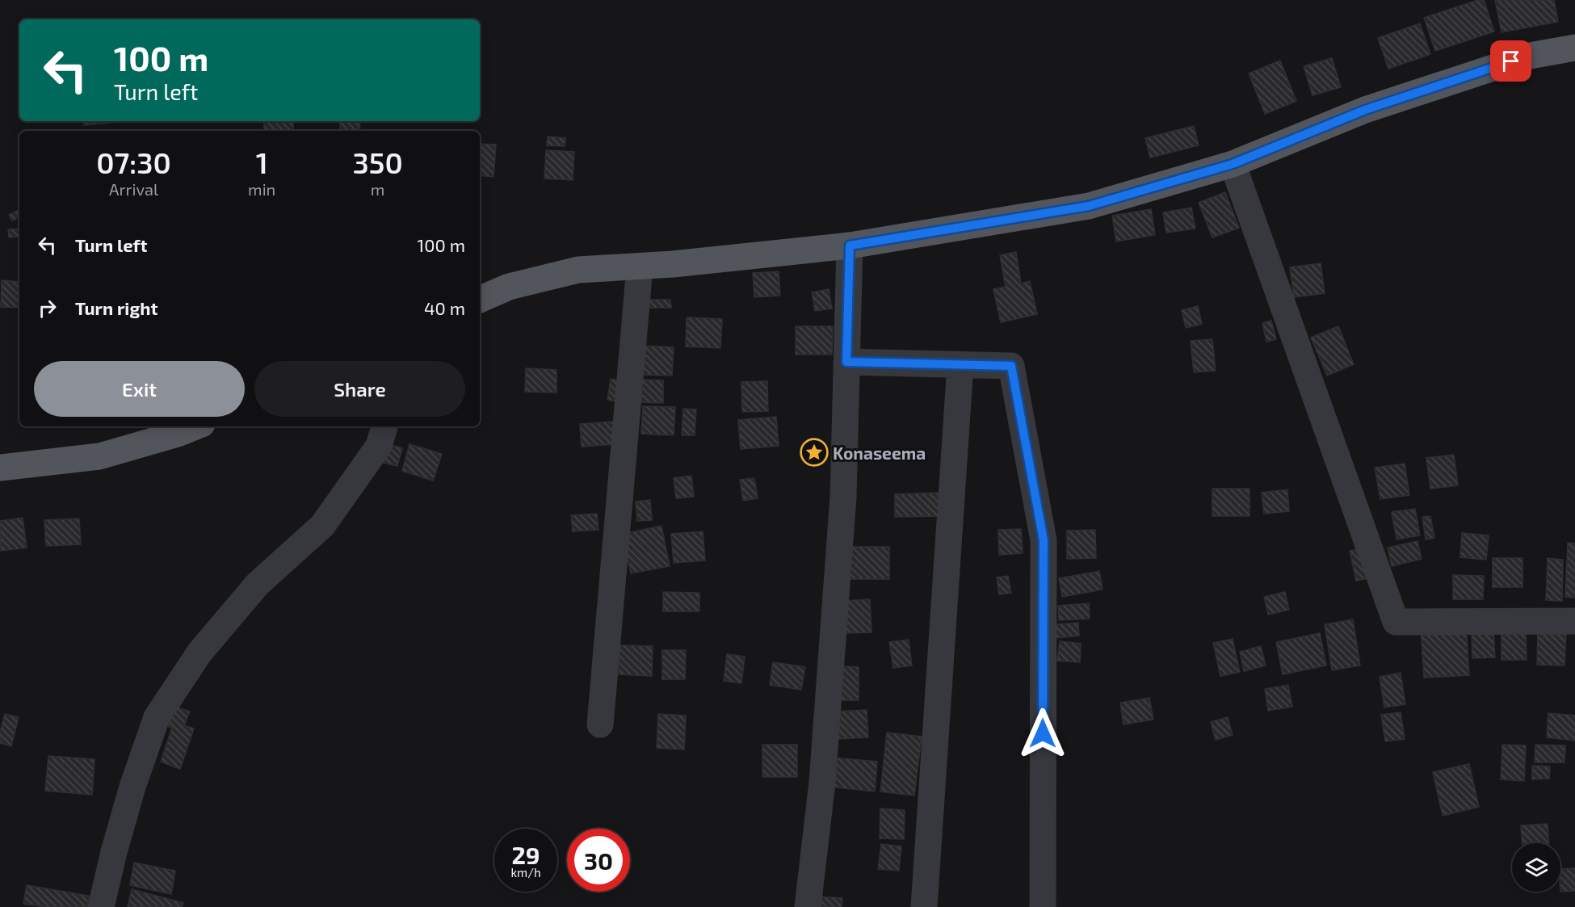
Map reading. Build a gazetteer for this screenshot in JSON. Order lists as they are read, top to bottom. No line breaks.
{"places":{"place":["Konaseema"]},"page":{"turn":["100 m","Turn left"],"eta":["07:30","Arrival","1","min","350","m"],"list":[{"name":"Turn left","value":"100 m"},{"name":"Turn right","value":"40 m"}],"buttons":["Exit","Share"],"speed":"29 km/h","limit":"30"}}
